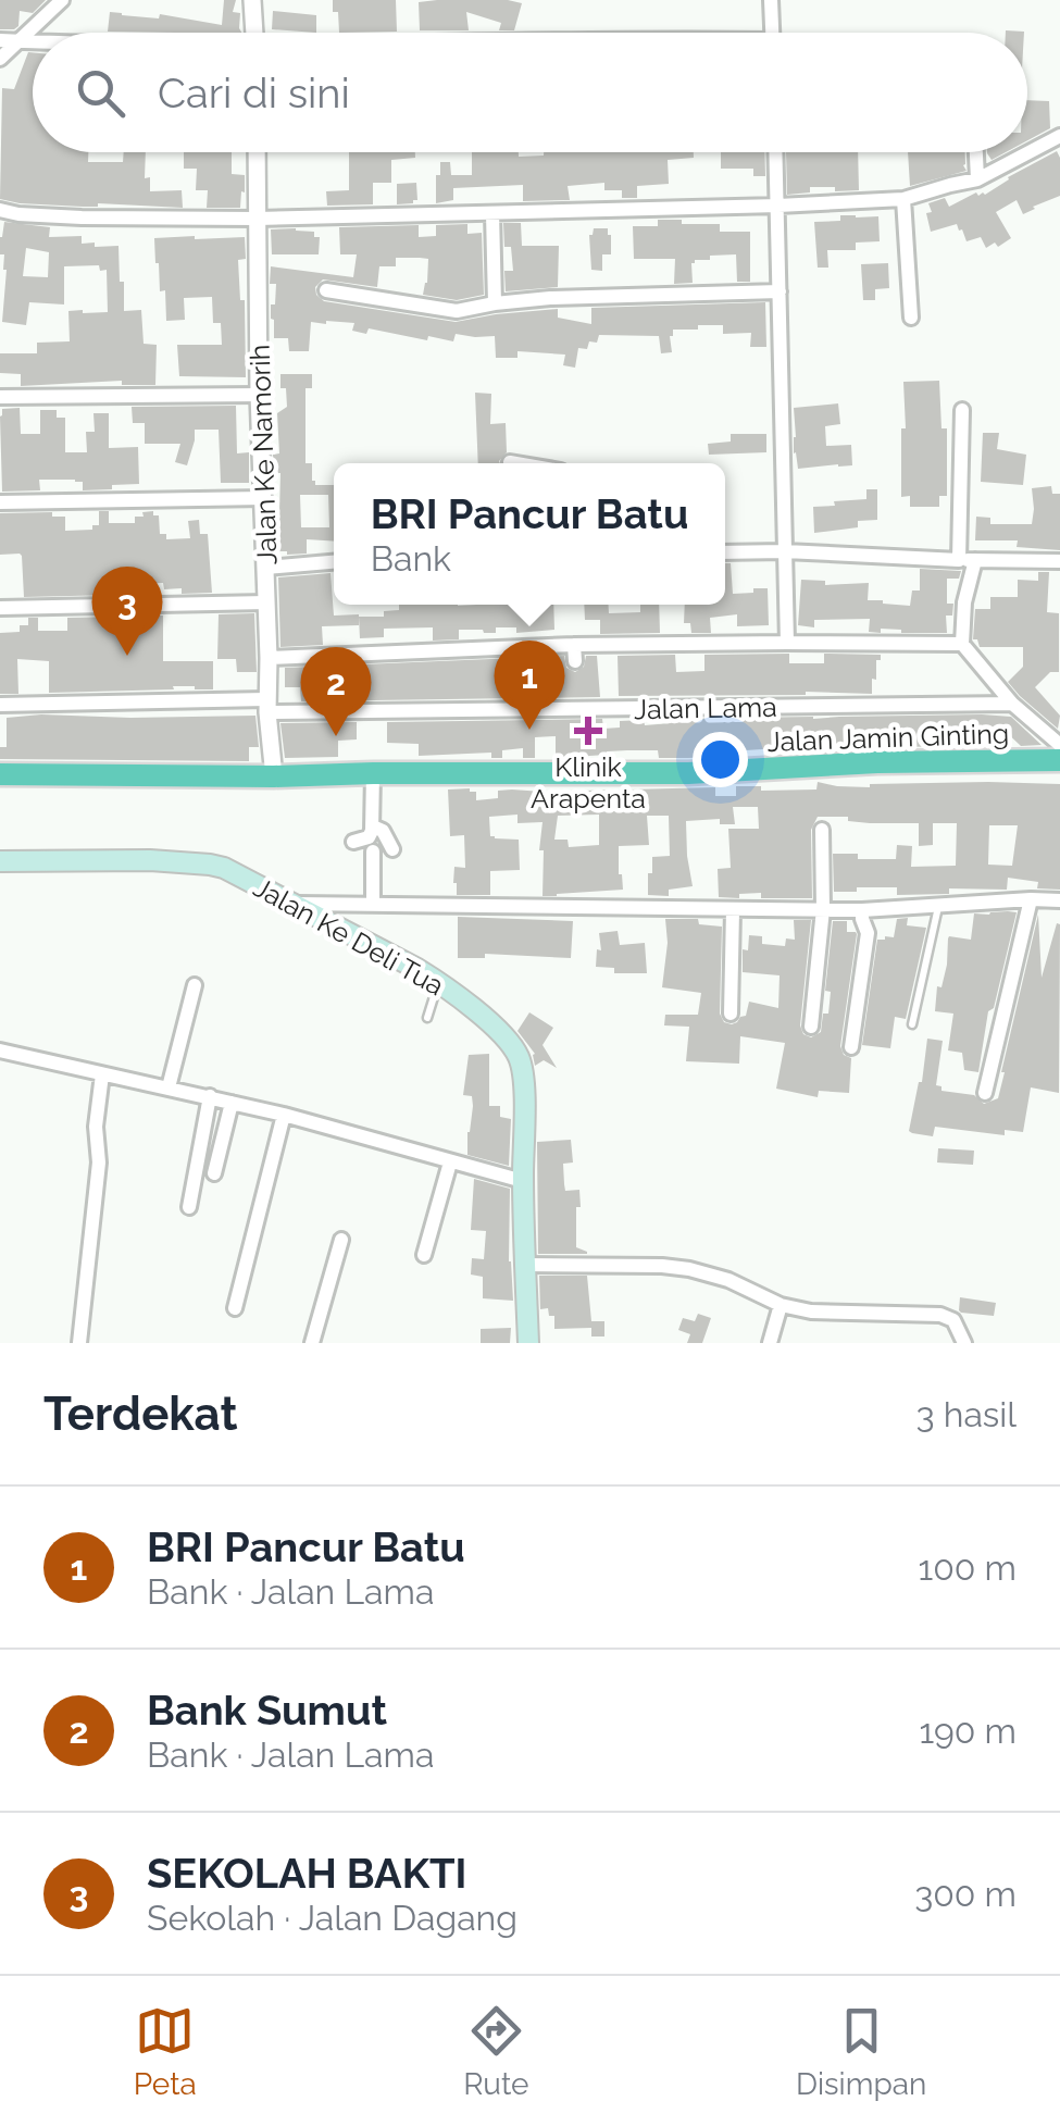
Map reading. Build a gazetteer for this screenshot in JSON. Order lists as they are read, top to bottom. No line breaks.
{"streets":{"highway":["Jalan Jamin Ginting"],"main road":["Jalan Ke Deli Tua"],"street":["Jalan Ke Namorih","Jalan Lama"]},"crossings":[["Jalan Ke Namorih","Jalan Lama"],["Jalan Ke Namorih","Jalan Jamin Ginting"]],"places":{"health":["Klinik Arapenta"]},"page":{"search":"Cari di sini","popup":["BRI Pancur Batu","Bank"],"pins":["3","1","2"],"heading":["Terdekat","3 hasil"],"list":[{"mark":"1","name":"BRI Pancur Batu","note":"Bank · Jalan Lama","value":"100 m"},{"mark":"2","name":"Bank Sumut","note":"Bank · Jalan Lama","value":"190 m"},{"mark":"3","name":"SEKOLAH BAKTI","note":"Sekolah · Jalan Dagang","value":"300 m"}],"nav":["Peta","Rute","Disimpan"]}}
